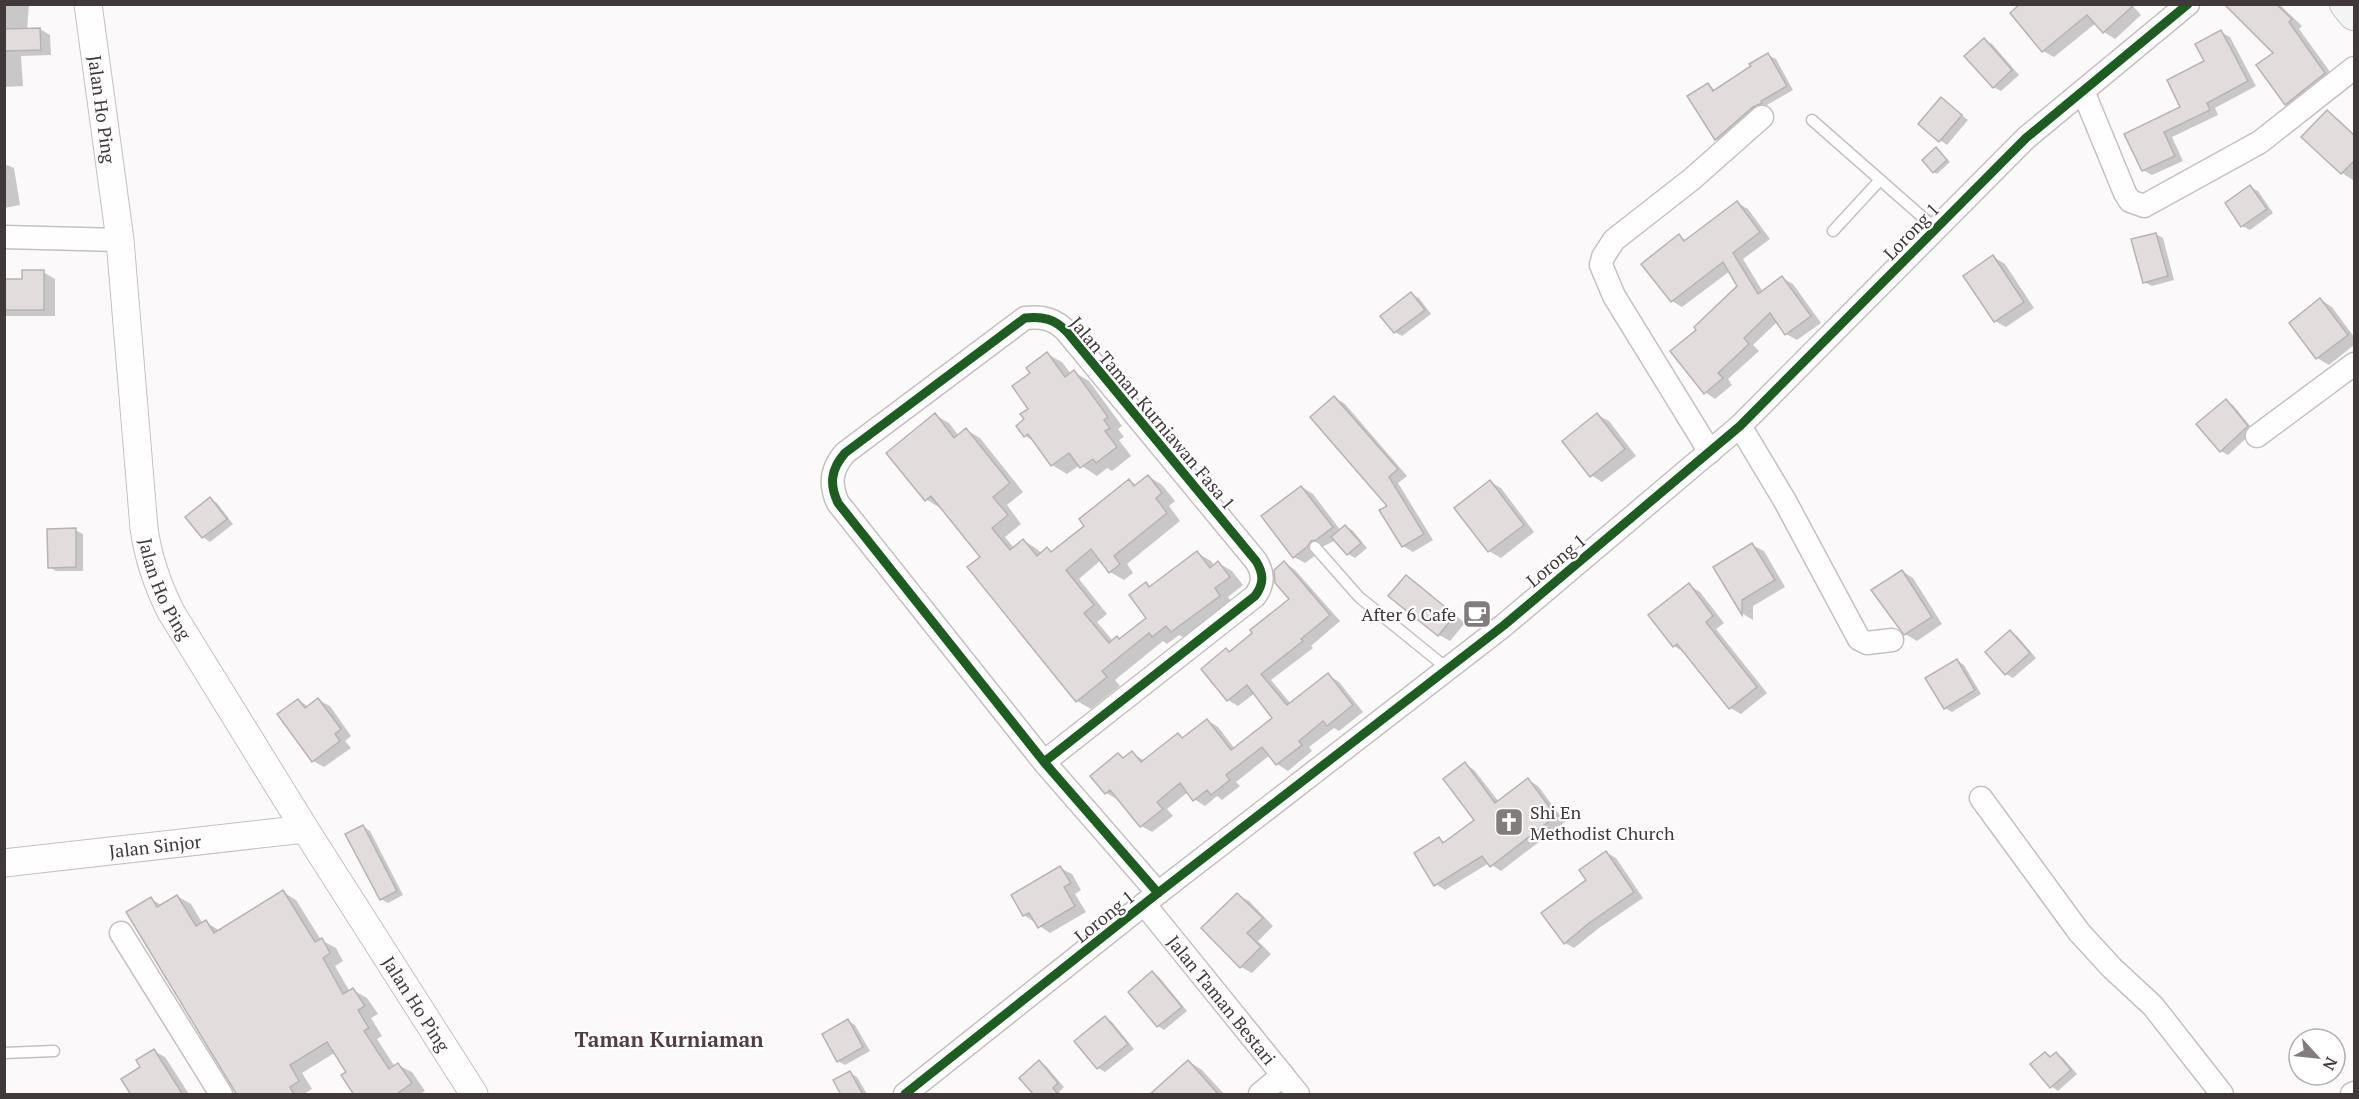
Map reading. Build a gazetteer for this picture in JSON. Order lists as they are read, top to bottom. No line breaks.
{"streets":{"street":["Jalan Ho Ping","Lorong 1","Jalan Taman Kurniawan Fasa 1","Jalan Sinjor","Jalan Taman Bestari"]},"crossings":[["Jalan Ho Ping","Jalan Sinjor"],["Lorong 1","Jalan Taman Kurniawan Fasa 1"],["Lorong 1","Jalan Taman Bestari"],["Jalan Taman Kurniawan Fasa 1","Jalan Taman Bestari"]],"districts":["Taman Kurniaman"],"places":{"cafe":["After 6 Cafe"],"church":["Shi En Methodist Church"]},"north":"bottom right"}
